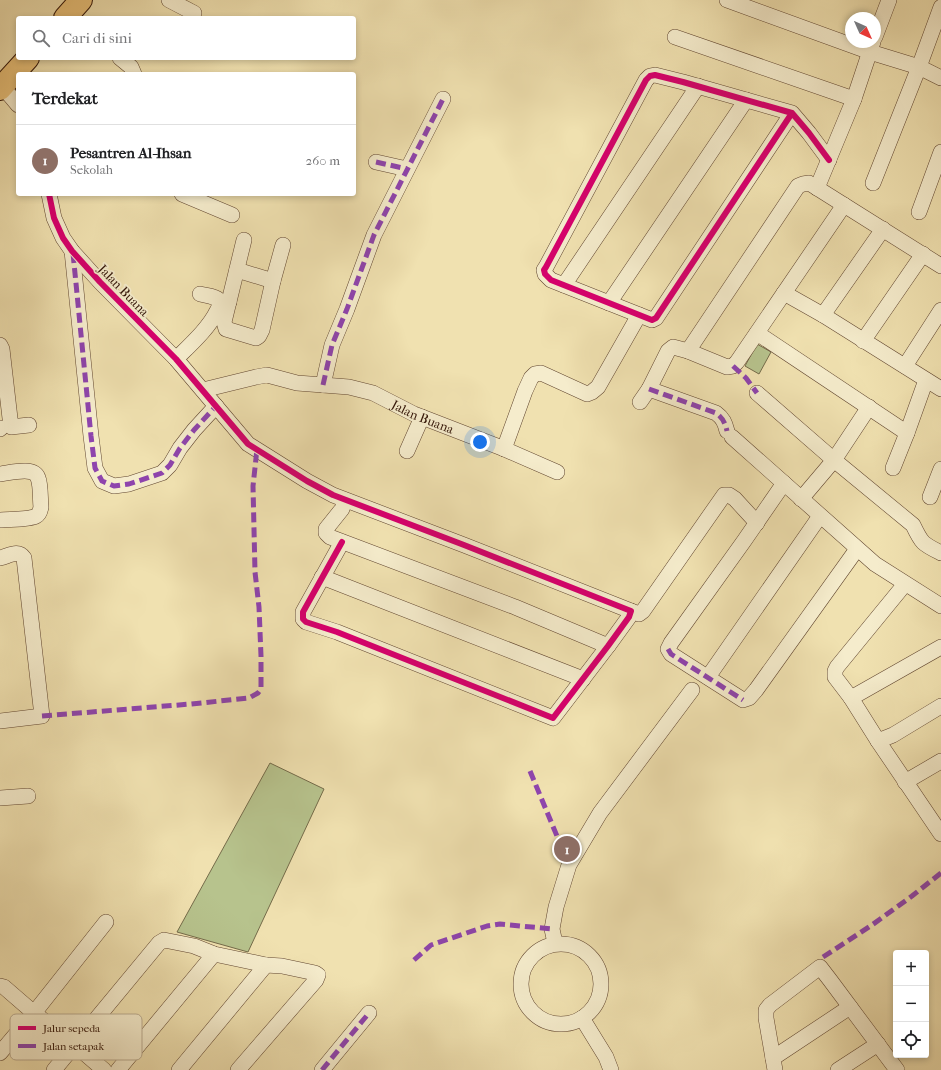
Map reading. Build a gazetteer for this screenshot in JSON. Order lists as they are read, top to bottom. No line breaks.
{"streets":{"street":["Jalan Buana"]},"legend":["Jalur sepeda","Jalan setapak"],"north":"bottom right","page":{"search":"Cari di sini","heading":"Terdekat","list":[{"mark":"1","name":"Pesantren Al-Ihsan","note":"Sekolah","value":"260 m"}],"pins":"1","map_buttons":["+","−"]}}
